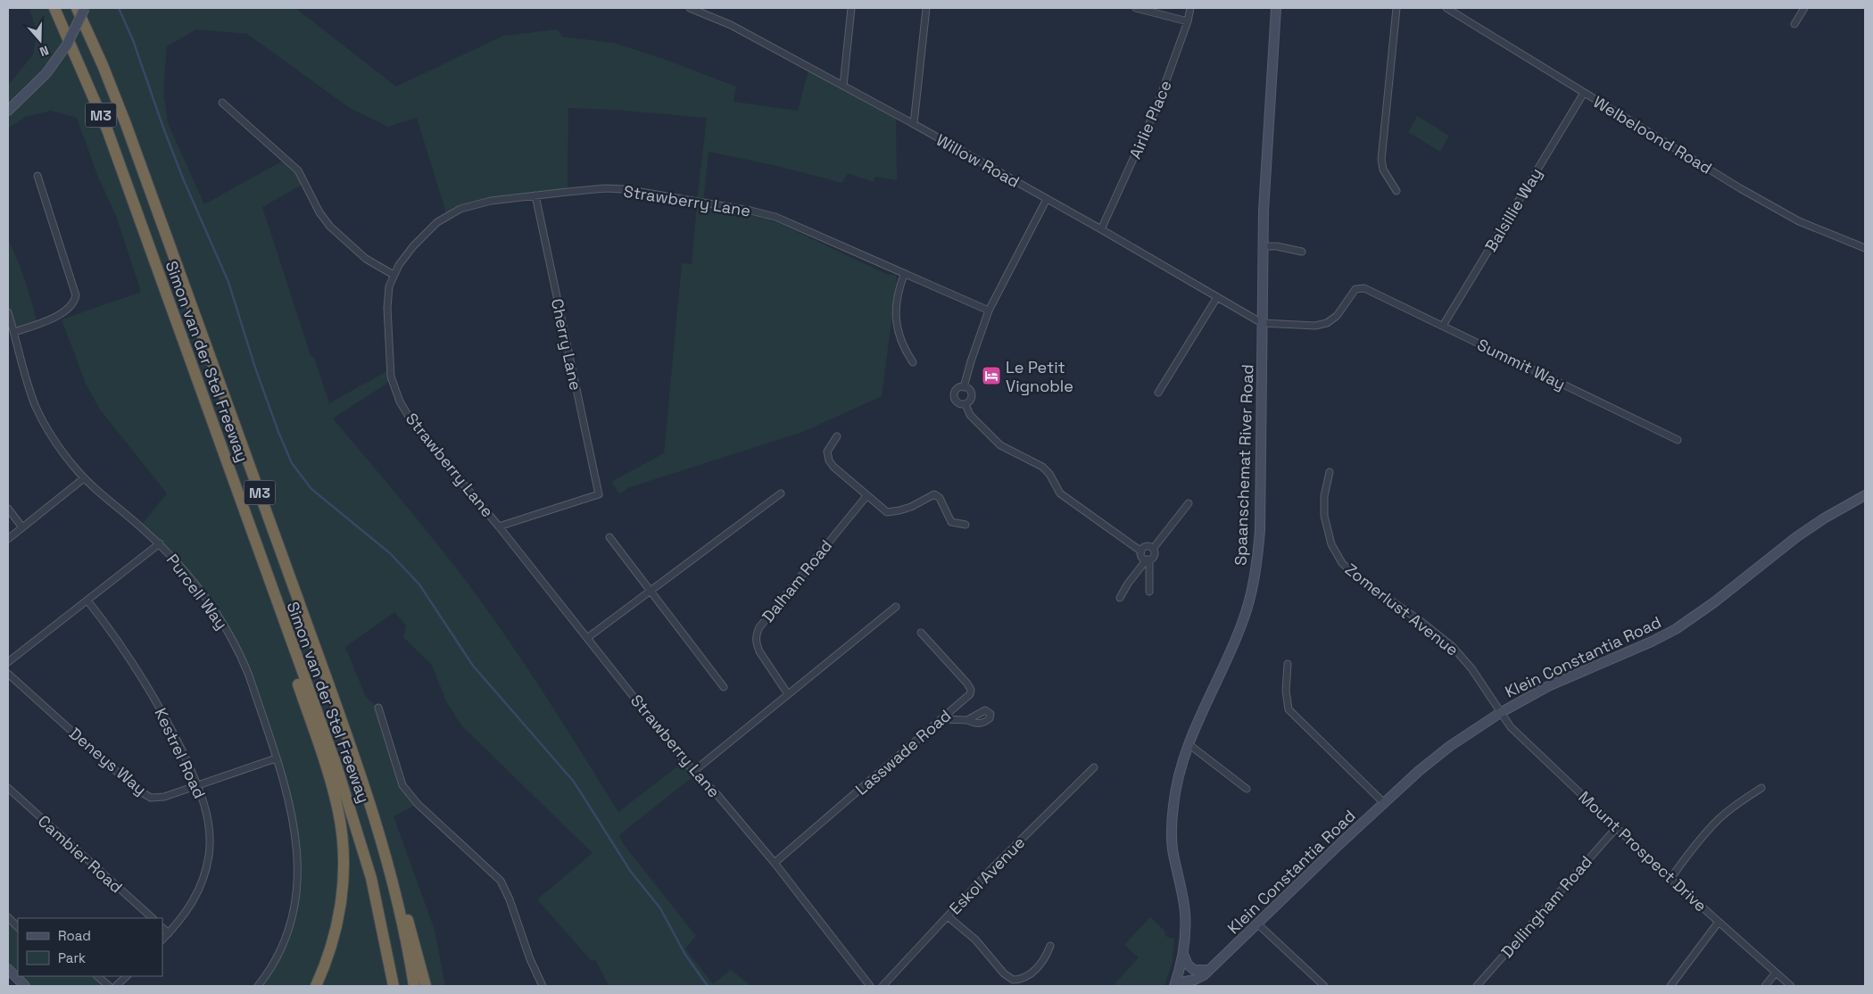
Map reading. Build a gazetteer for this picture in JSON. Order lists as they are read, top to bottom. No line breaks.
{"streets":{"highway":["M3","Simon van der Stel Freeway"],"main road":["Spaanschemat River Road","Klein Constantia Road"],"street":["Airlie Place","Welbeloond Road","Willow Road","Strawberry Lane","Balsillie Way","Cherry Lane","Summit Way","Dalham Road","Purcell Way","Zomerlust Avenue","Lasswade Road","Kestrel Road","Deneys Way","Mount Prospect Drive","Cambier Road","Eskol Avenue","Dellingham Road"]},"crossings":[["Airlie Place","Willow Road"],["Welbeloond Road","Balsillie Way"],["Willow Road","Summit Way"],["Willow Road","Spaanschemat River Road"],["Strawberry Lane","Cherry Lane"],["Strawberry Lane","Lasswade Road"],["Balsillie Way","Summit Way"],["Summit Way","Spaanschemat River Road"],["Spaanschemat River Road","Klein Constantia Road"],["Purcell Way","Deneys Way"],["Zomerlust Avenue","Klein Constantia Road"],["Zomerlust Avenue","Mount Prospect Drive"],["Klein Constantia Road","Mount Prospect Drive"],["Kestrel Road","Deneys Way"],["Mount Prospect Drive","Dellingham Road"]],"places":{"hotel":["Le Petit Vignoble"]},"legend":["Road","Park"],"north":"bottom"}
